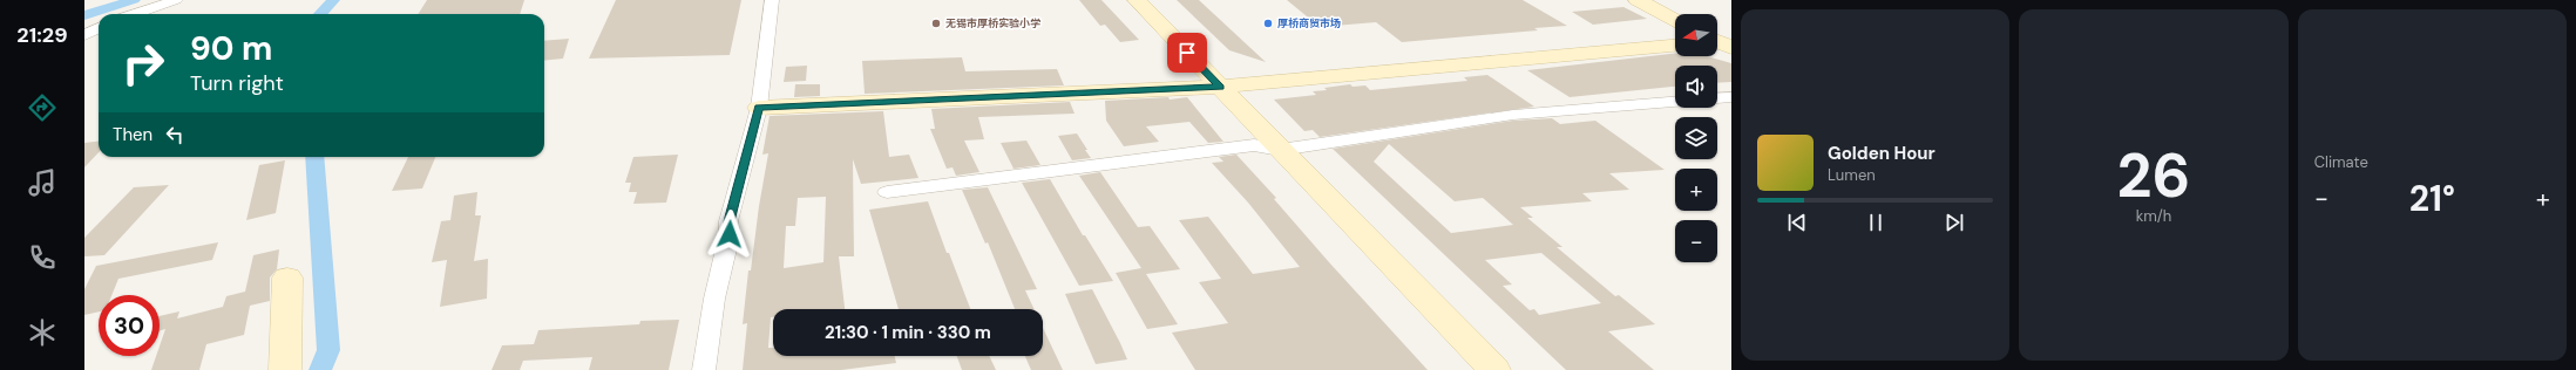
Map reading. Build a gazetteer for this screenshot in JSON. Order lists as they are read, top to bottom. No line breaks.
{"places":["无锡市厚桥实验小学","厚桥商贸市场"],"north":"left","page":{"tabs":"21:29","tile":[["26","km/h"],"Climate"],"map_buttons":["+","−"],"turn":["90 m","Turn right"],"then":"Then","song":["Golden Hour","Lumen"],"heat":["−","21°","+"],"limit":"30","trip":"21:30 · 1 min · 330 m"}}
